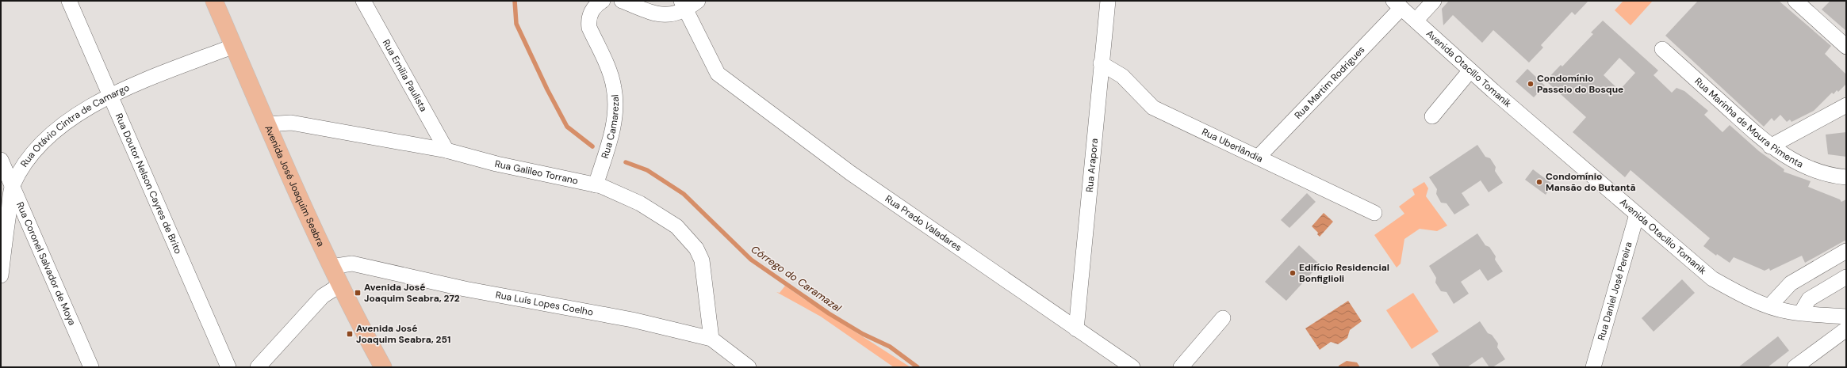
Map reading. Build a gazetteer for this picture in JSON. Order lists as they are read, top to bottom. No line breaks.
{"streets":{"main road":["Avenida José Joaquim Seabra"],"street":["Avenida Otacílio Tomanik","Rua Emilia Paulista","Rua Martim Rodrigues","Rua Marinha de Moura Pimenta","Rua Camarezal","Rua Otávio Cintra de Camargo","Rua Uberlândia","Rua Arapora","Rua Galileo Torrano","Rua Doutor Nelson Cayres de Brito","Rua Prado Valadares","Rua Coronel Salvador de Moya","Rua Daniel José Pereira","Rua Luís Lopes Coelho"]},"crossings":[["Avenida Otacílio Tomanik","Rua Martim Rodrigues"],["Avenida Otacílio Tomanik","Rua Daniel José Pereira"],["Rua Emilia Paulista","Rua Galileo Torrano"],["Rua Martim Rodrigues","Rua Uberlândia"],["Rua Camarezal","Rua Galileo Torrano"],["Rua Otávio Cintra de Camargo","Rua Doutor Nelson Cayres de Brito"],["Rua Otávio Cintra de Camargo","Avenida José Joaquim Seabra"],["Rua Otávio Cintra de Camargo","Rua Coronel Salvador de Moya"],["Rua Uberlândia","Rua Arapora"],["Rua Arapora","Rua Prado Valadares"],["Rua Galileo Torrano","Avenida José Joaquim Seabra"],["Rua Galileo Torrano","Rua Luís Lopes Coelho"],["Avenida José Joaquim Seabra","Rua Luís Lopes Coelho"]],"water":["Córrego do Caramazal"],"places":{"other":["Condomínio Passeio do Bosque","Condomínio Mansão do Butantã","Edifício Residencial Bonfiglioli"],"transit":["Avenida José Joaquim Seabra, 272","Avenida José Joaquim Seabra, 251"]}}
